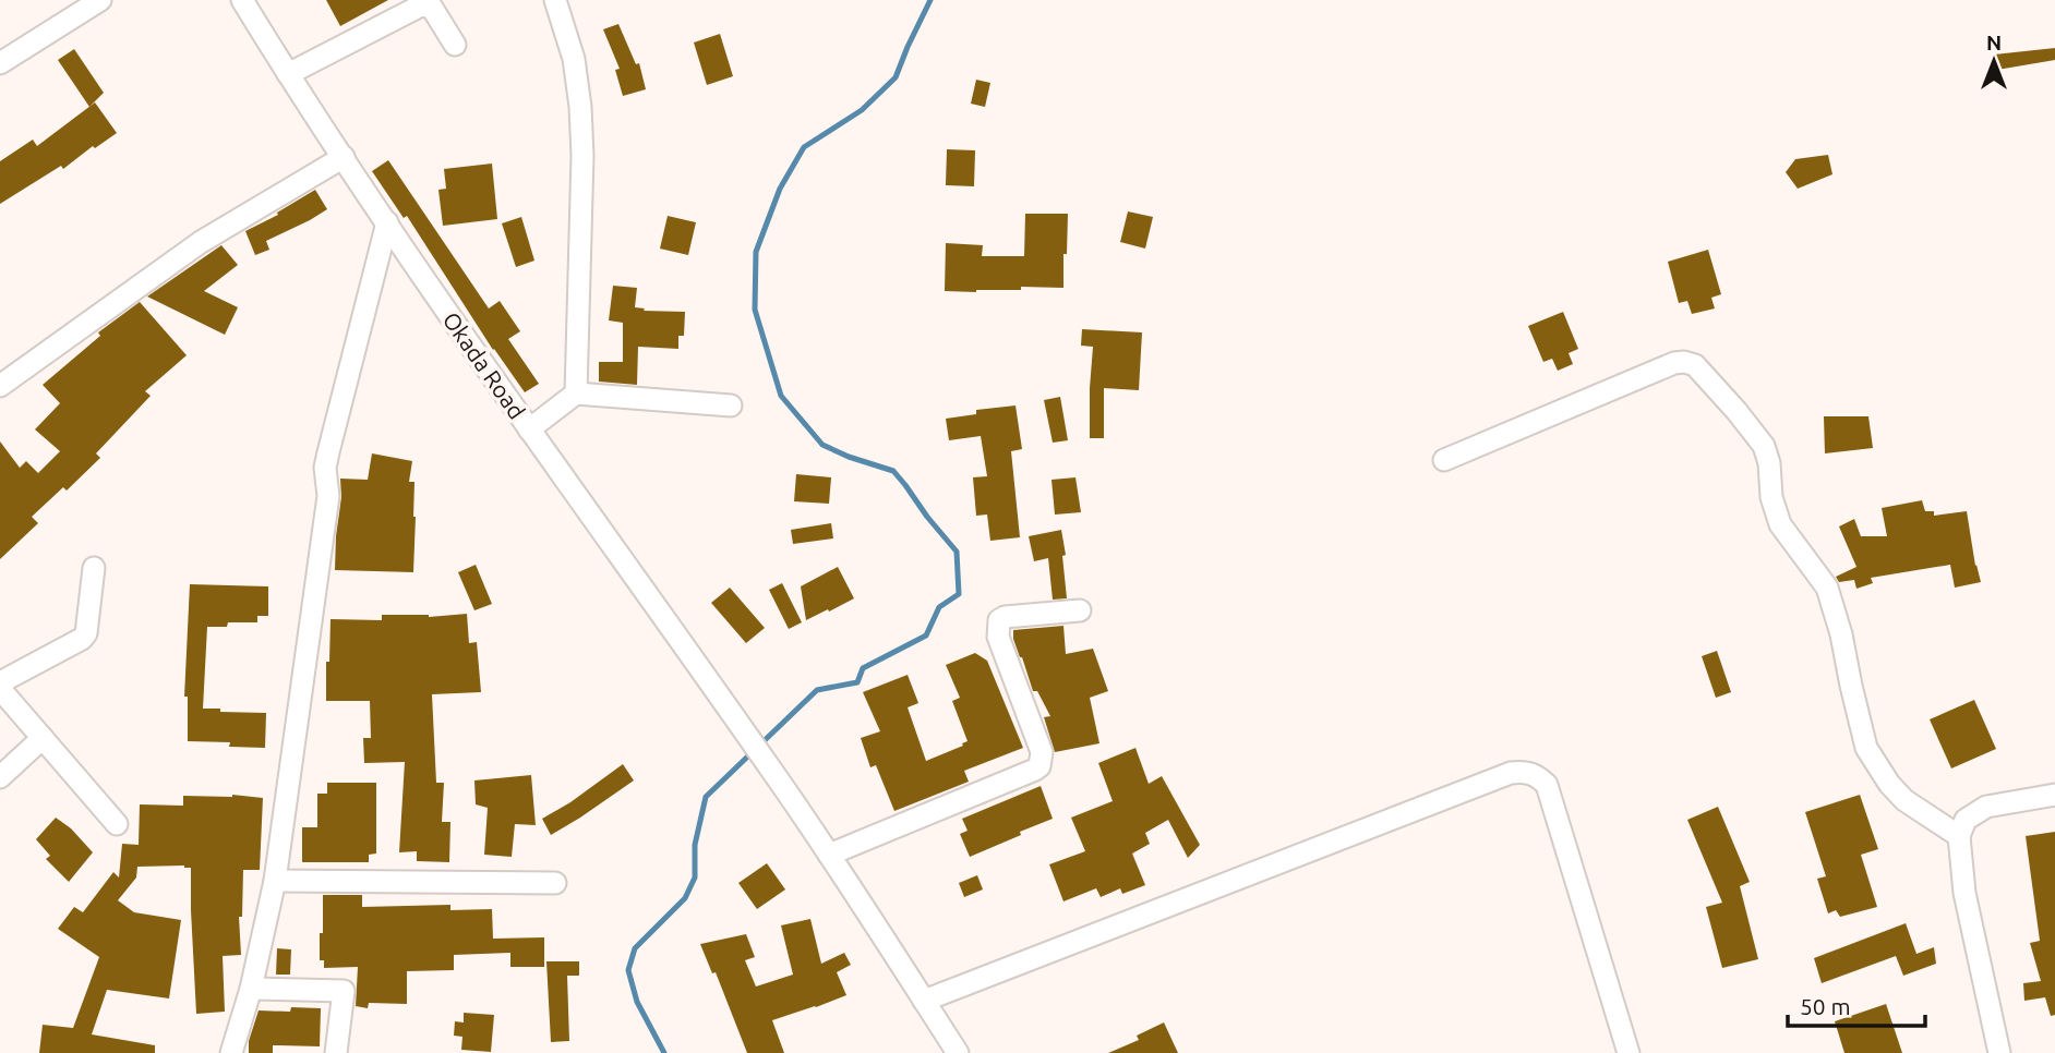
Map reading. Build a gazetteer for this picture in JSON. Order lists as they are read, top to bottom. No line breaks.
{"streets":{"street":["Okada Road"]},"scale_bar":"50 m","north":"top"}
